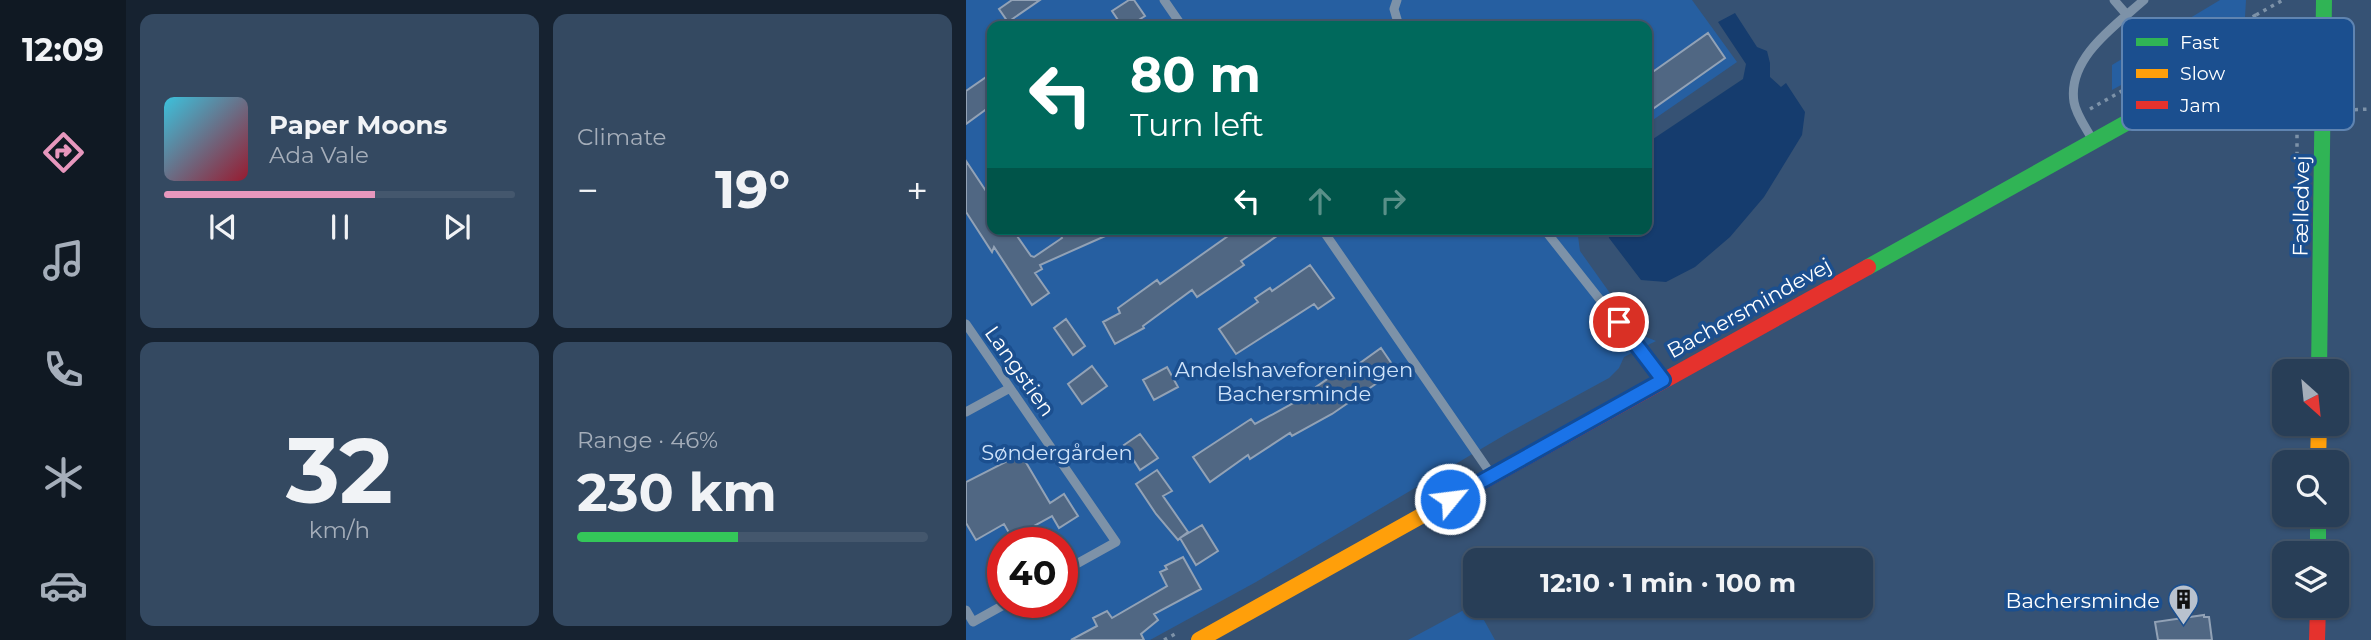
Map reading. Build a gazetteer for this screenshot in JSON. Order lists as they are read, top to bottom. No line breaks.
{"streets":{"street":["Fælledvej","Bachersmindevej"],"lane":["Langstien"]},"parks":["Andelshaveforeningen Bachersminde","Søndergården"],"places":{"building":["Bachersminde"]},"legend":["Fast","Slow","Jam"],"north":"bottom right","page":{"tabs":"12:09","tile":["Climate",["32","km/h"],["Range · 46%","230 km"]],"turn":["80 m","Turn left"],"song":["Paper Moons","Ada Vale"],"heat":["−","19°","+"],"limit":"40","trip":"12:10 · 1 min · 100 m"}}
